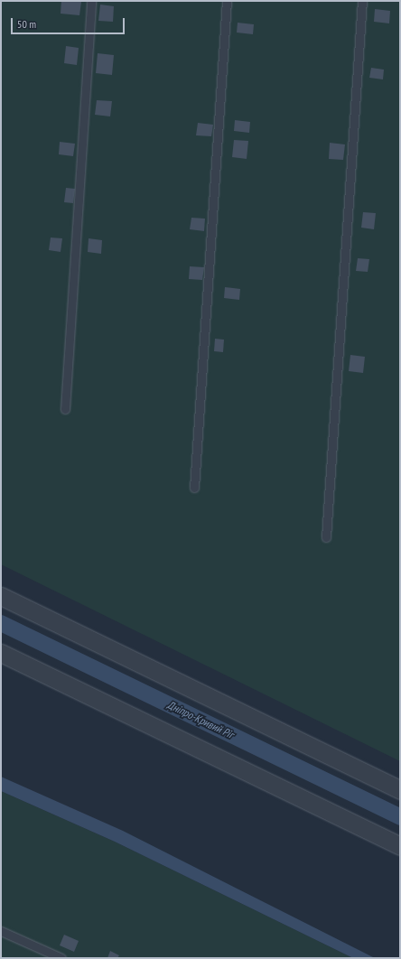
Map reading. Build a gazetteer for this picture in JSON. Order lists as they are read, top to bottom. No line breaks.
{"water":["Дніпро-Кривий Ріг"],"scale_bar":"50 m"}
